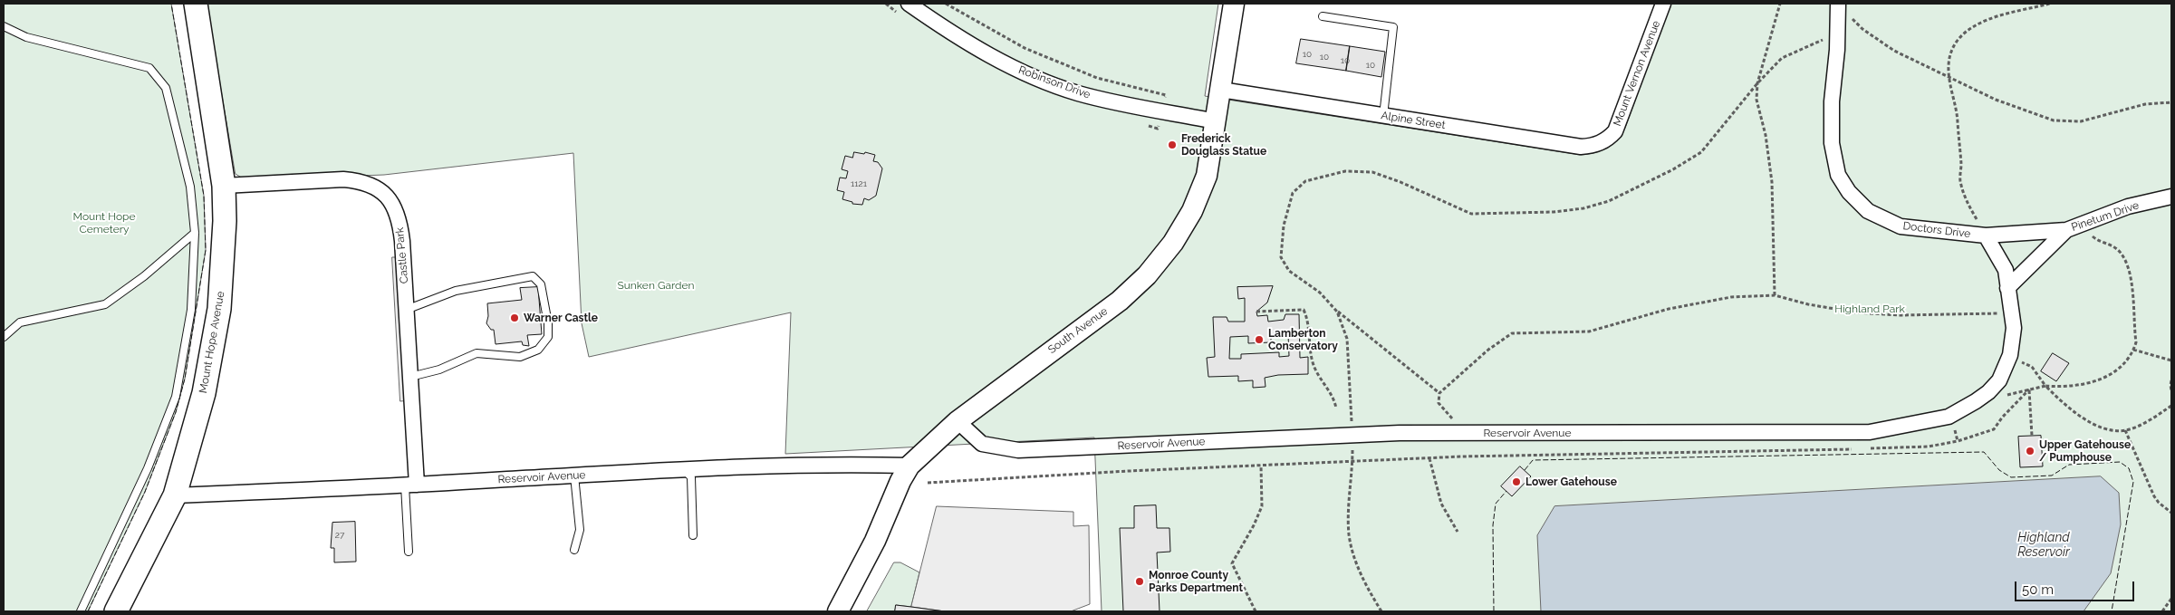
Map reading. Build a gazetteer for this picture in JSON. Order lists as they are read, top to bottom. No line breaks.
{"streets":{"main road":["South Avenue","Mount Hope Avenue"],"street":["Mount Vernon Avenue","Robinson Drive","Alpine Street","Pinetum Drive","Doctors Drive","Castle Park","Reservoir Avenue"]},"crossings":[["Mount Vernon Avenue","Alpine Street"],["Robinson Drive","South Avenue"],["Alpine Street","South Avenue"],["Pinetum Drive","Doctors Drive"],["Doctors Drive","Reservoir Avenue"],["Castle Park","Mount Hope Avenue"],["Castle Park","Reservoir Avenue"],["South Avenue","Reservoir Avenue"],["Mount Hope Avenue","Reservoir Avenue"]],"water":["Highland Reservoir"],"parks":["Mount Hope Cemetery","Sunken Garden","Highland Park"],"places":["Frederick Douglass Statue","Warner Castle","Lamberton Conservatory","Upper Gatehouse / Pumphouse","Lower Gatehouse","Monroe County Parks Department"],"house_numbers":["10","10","10","10","1121","27"],"scale_bar":"50 m"}
